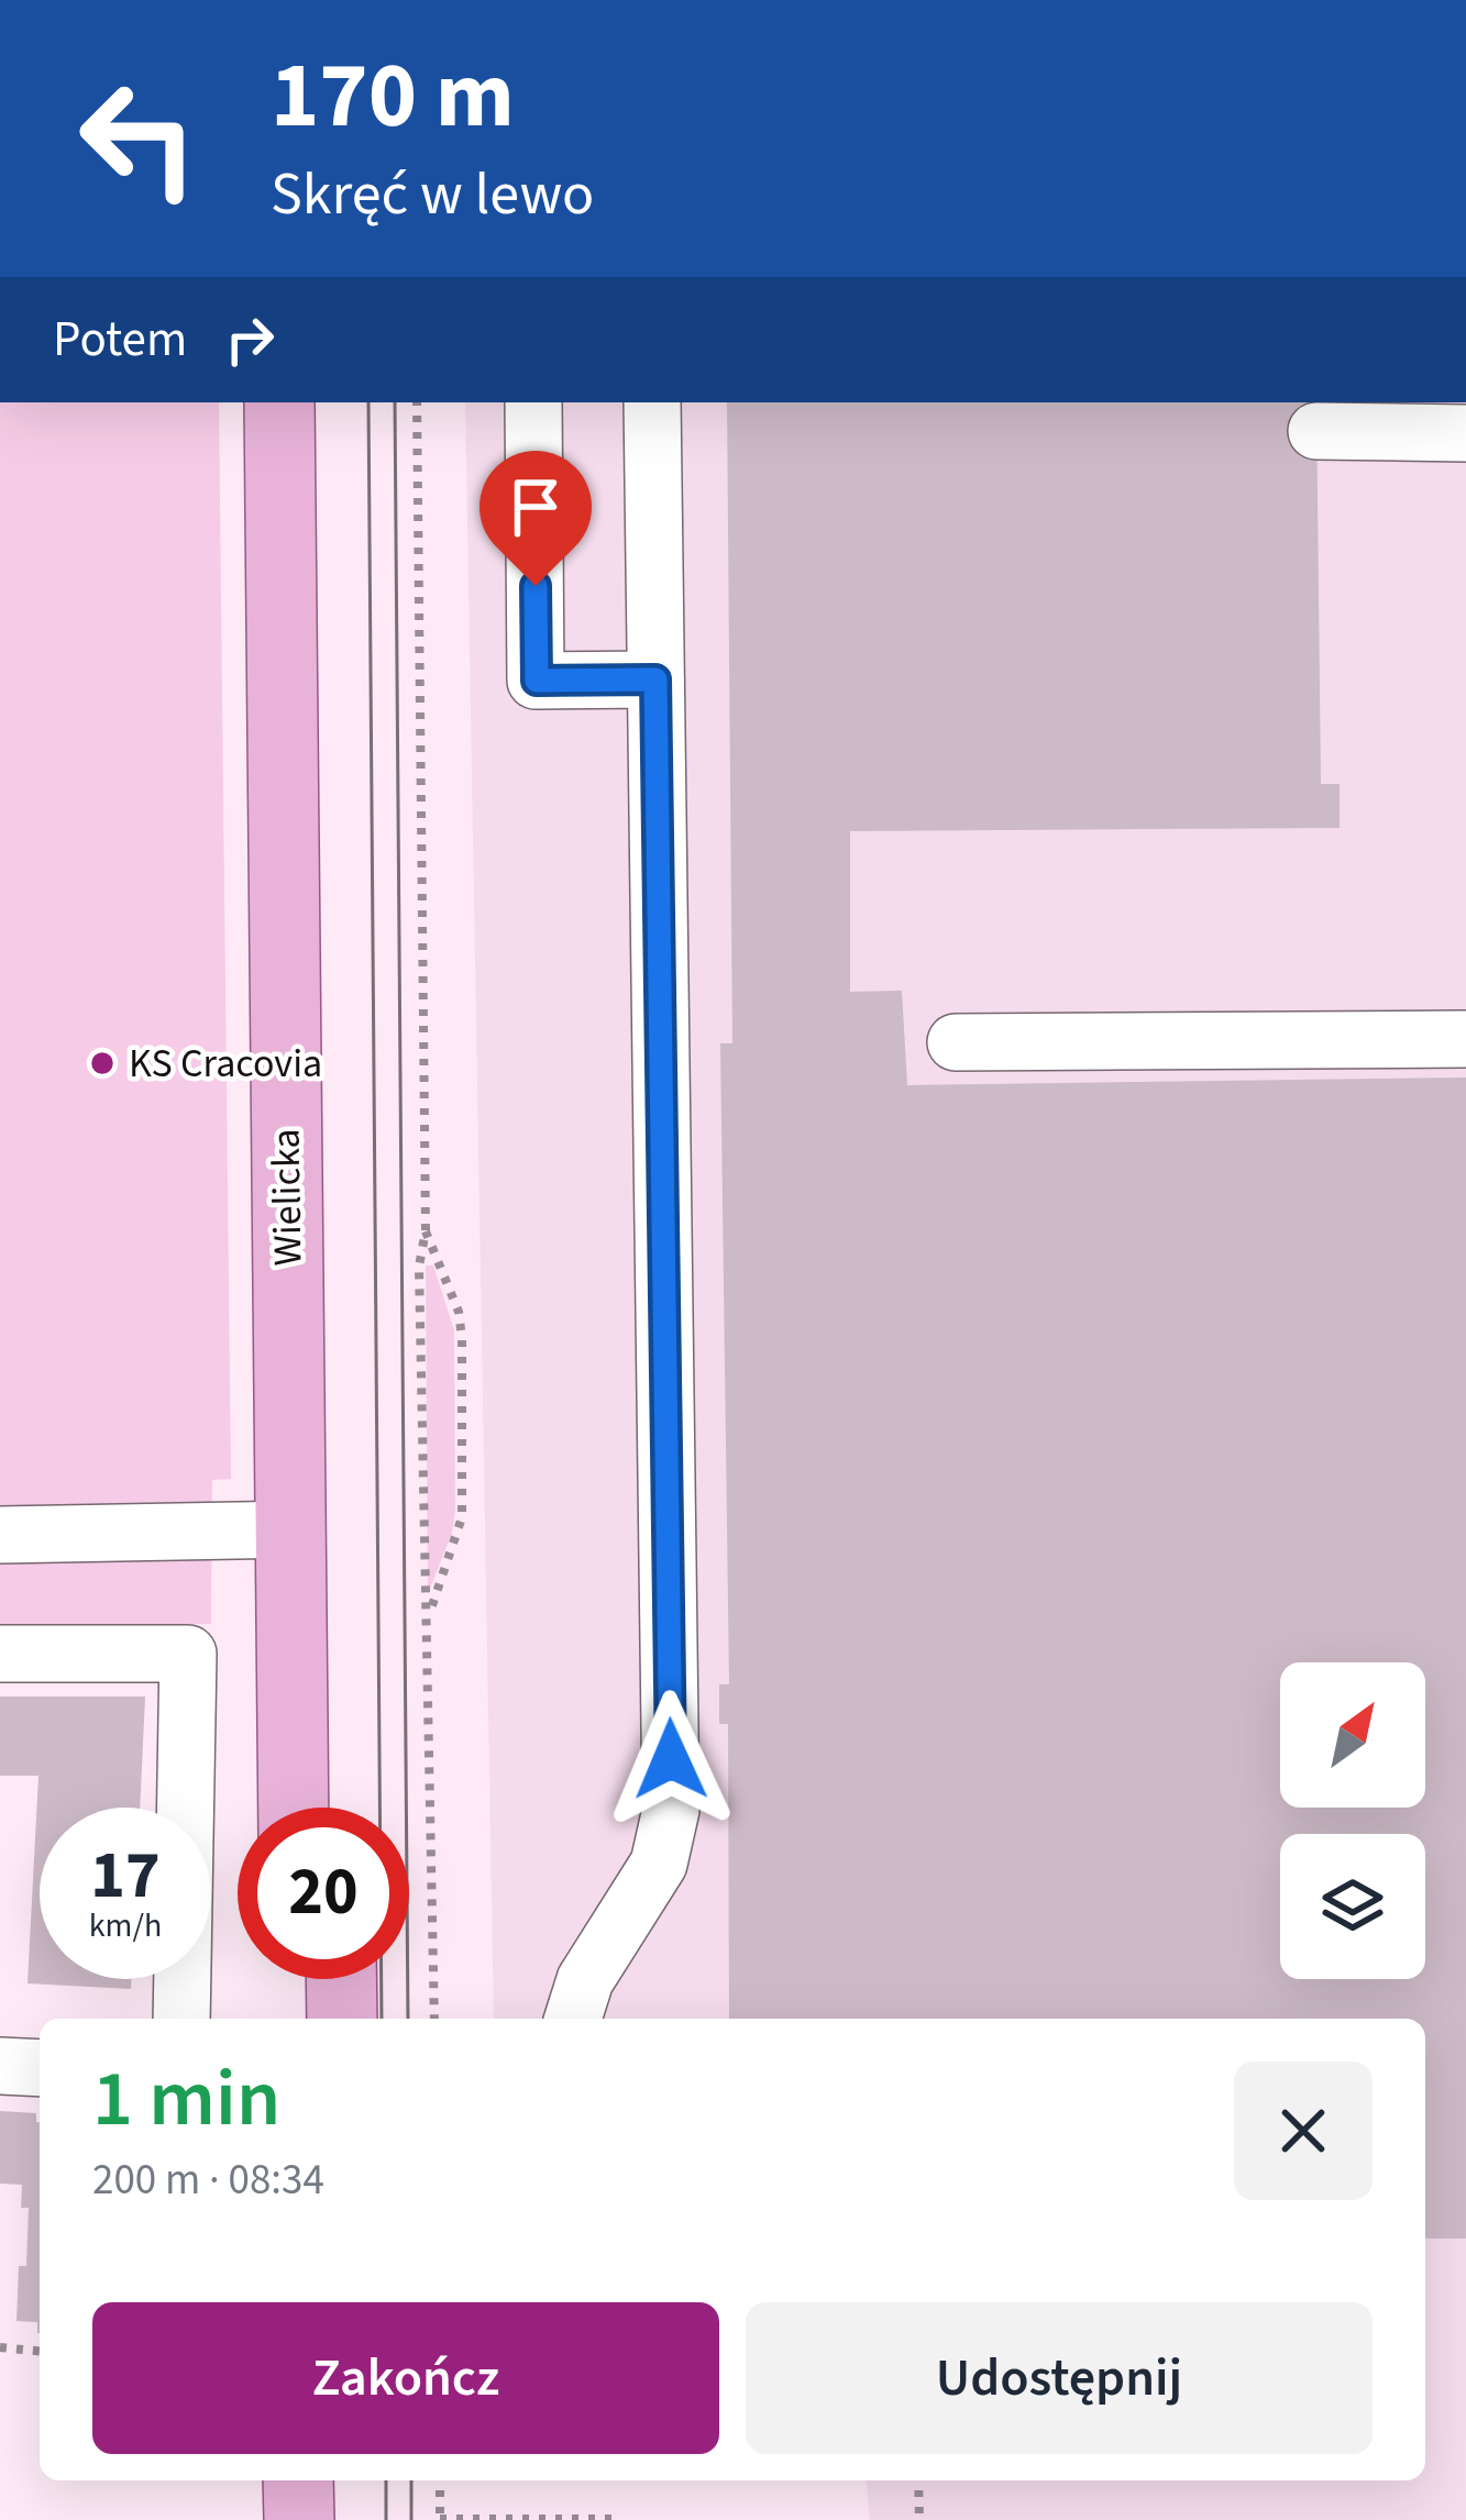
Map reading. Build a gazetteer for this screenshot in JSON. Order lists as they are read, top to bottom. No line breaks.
{"streets":{"main road":["Wielicka"]},"places":["KS Cracovia"],"north":"top right","page":{"turn":["170 m","Skręć w lewo"],"then":"Potem","speed":"17 km/h","limit":"20","heading":["1 min","200 m · 08:34"],"buttons":["Zakończ","Udostępnij"]}}
